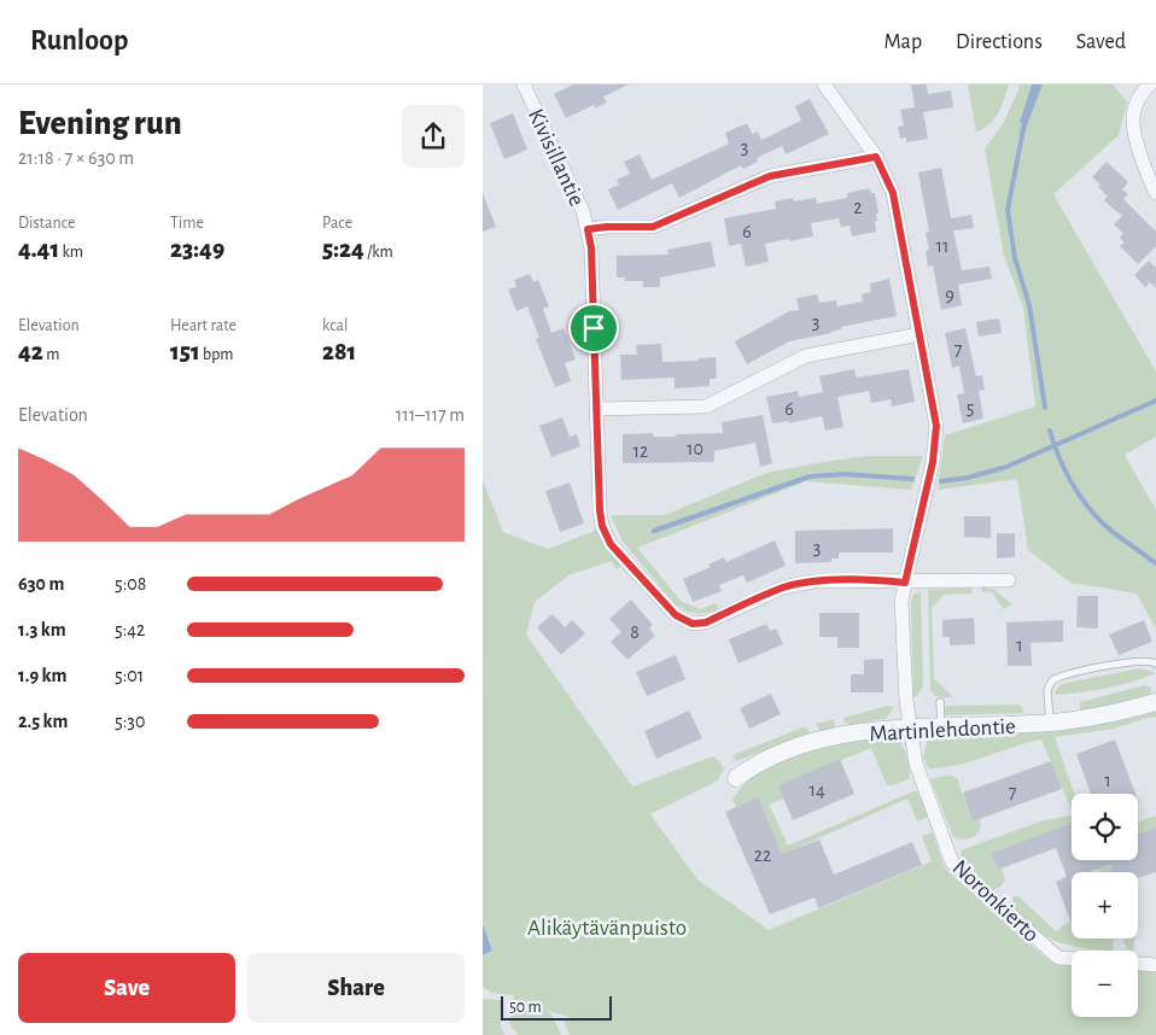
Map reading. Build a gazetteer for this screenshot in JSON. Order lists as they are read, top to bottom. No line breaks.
{"streets":{"street":["Kivisillantie","Martinlehdontie","Noronkierto"]},"crossings":[["Kivisillantie","Noronkierto"],["Martinlehdontie","Noronkierto"]],"parks":["Alikäytävänpuisto"],"house_numbers":["3","2","6","11","9","3","7","5","6","10","12","3","8","1","1","14","7","22"],"scale_bar":"50 m","page":{"header":"Runloop","nav":["Map","Directions","Saved"],"heading":["Evening run","21:18 · 7 × 630 m"],"stats":[["Distance","4.41 km"],["Time","23:49"],["Pace","5:24 /km"],["Elevation","42 m"],["Heart rate","151 bpm"],["kcal","281"]],"chart":["Elevation","111–117 m"],"list":[{"name":"630 m","note":"5:08"},{"name":"1.3 km","note":"5:42"},{"name":"1.9 km","note":"5:01"},{"name":"2.5 km","note":"5:30"}],"map_buttons":["+","−"],"buttons":["Save","Share"],"scale":"50 m"}}
